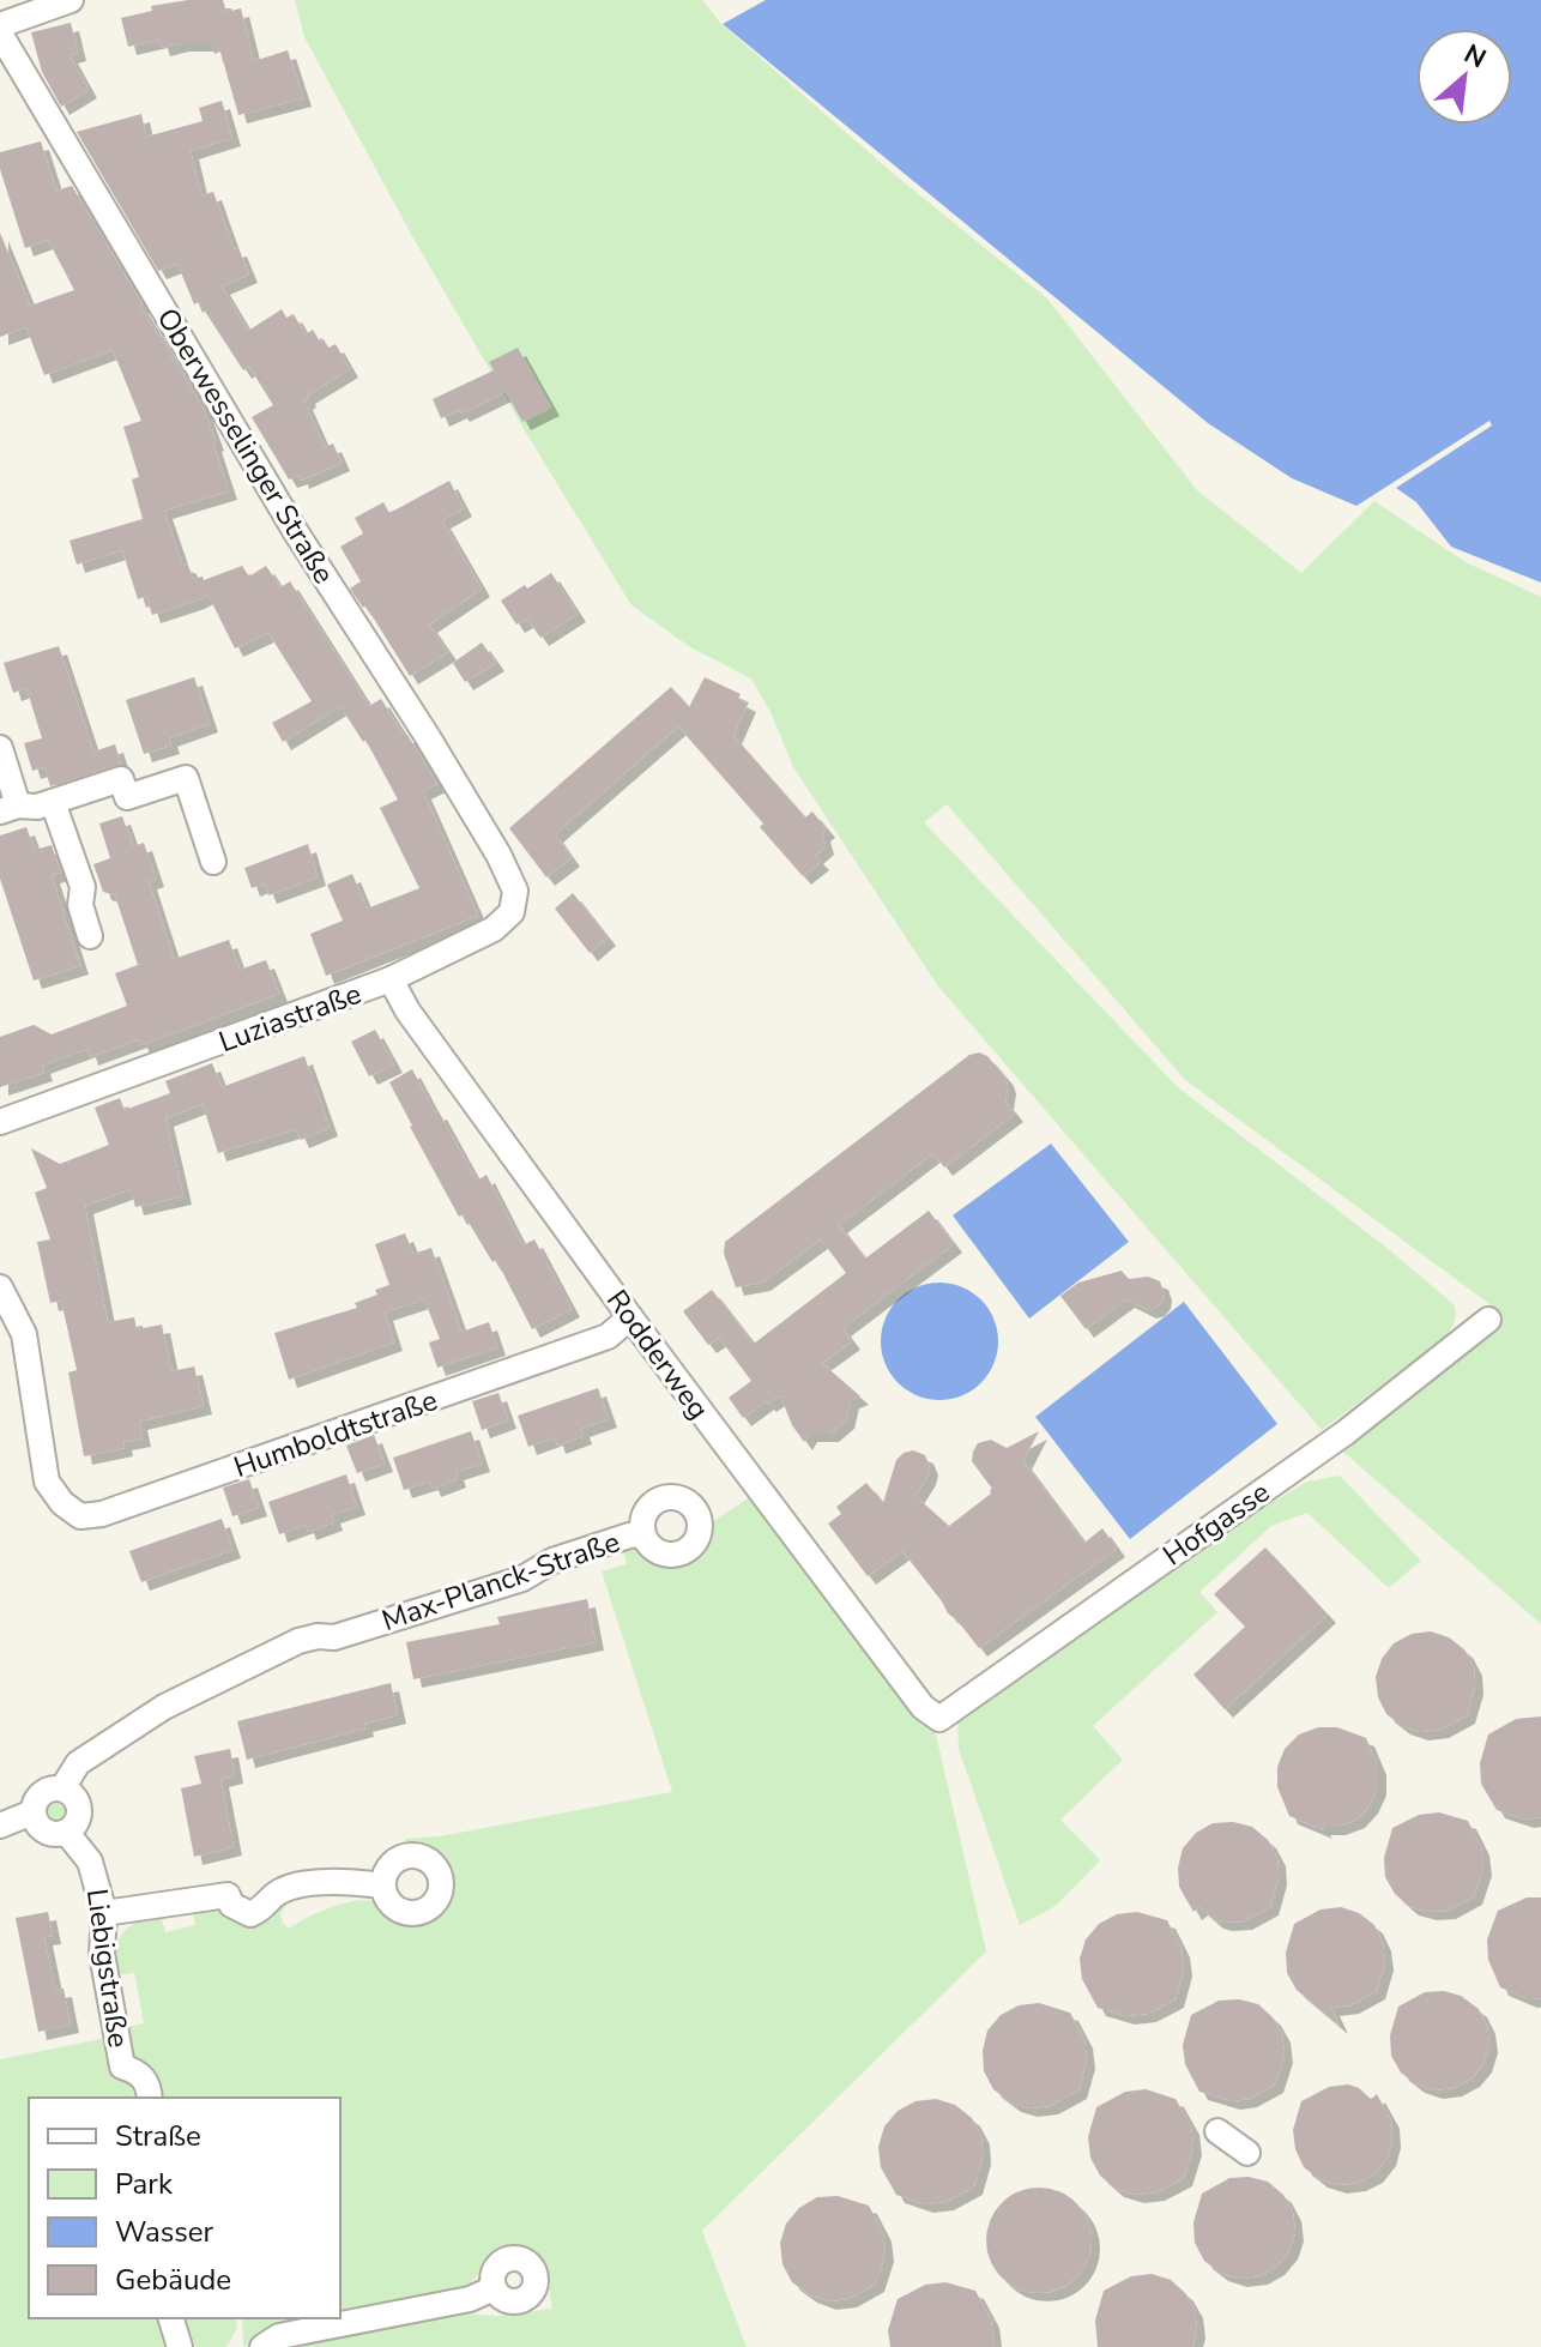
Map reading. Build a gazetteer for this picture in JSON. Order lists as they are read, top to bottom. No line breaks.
{"streets":{"street":["Oberwesselinger Straße","Luziastraße","Rodderweg","Humboldtstraße","Hofgasse","Max-Planck-Straße","Liebigstraße"]},"crossings":[["Oberwesselinger Straße","Luziastraße"],["Luziastraße","Rodderweg"],["Rodderweg","Humboldtstraße"],["Rodderweg","Hofgasse"],["Max-Planck-Straße","Liebigstraße"]],"legend":["Straße","Park","Wasser","Gebäude"],"north":"top right"}
